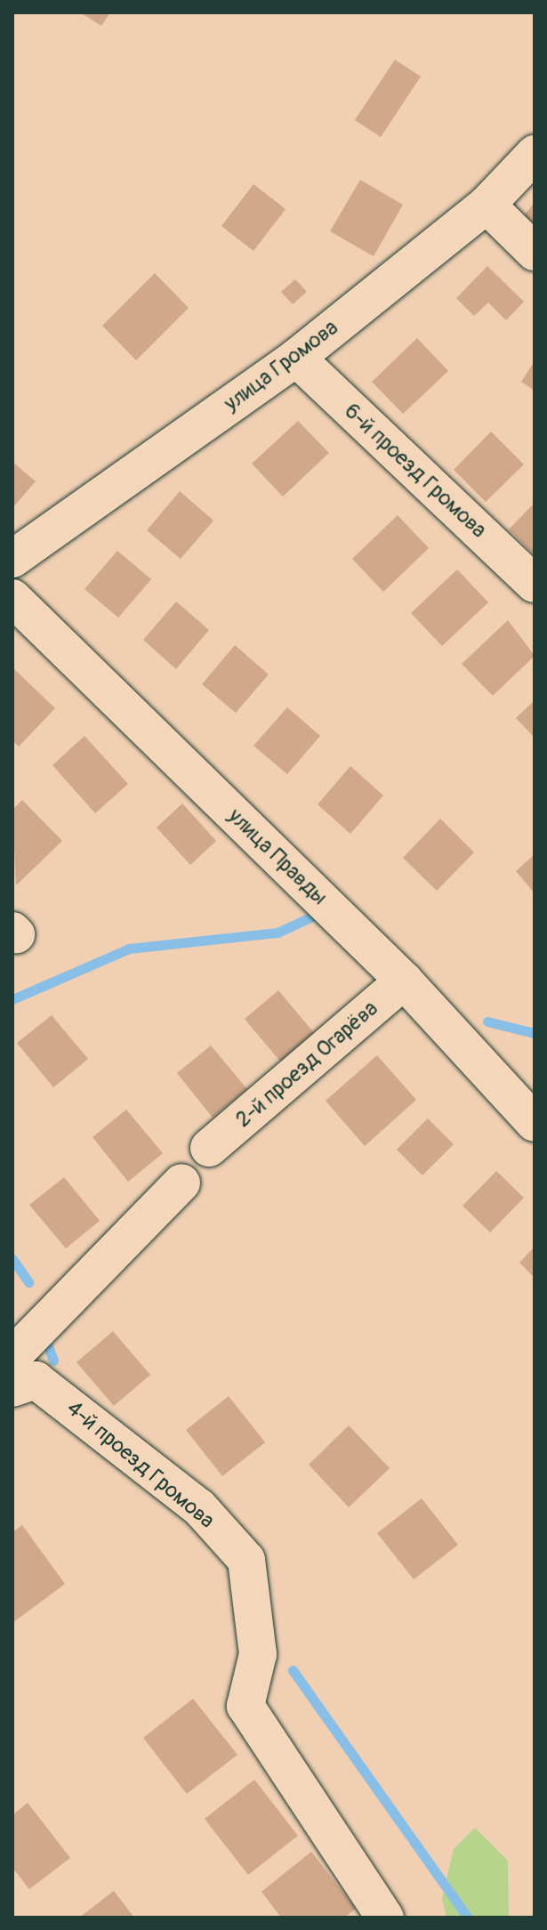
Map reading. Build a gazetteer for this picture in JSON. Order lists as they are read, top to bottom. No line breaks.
{"streets":{"street":["улица Громова","6-й проезд Громова","улица Правды","2-й проезд Огарёва","4-й проезд Громова"]},"crossings":[["улица Громова","6-й проезд Громова"],["улица Правды","2-й проезд Огарёва"]]}
